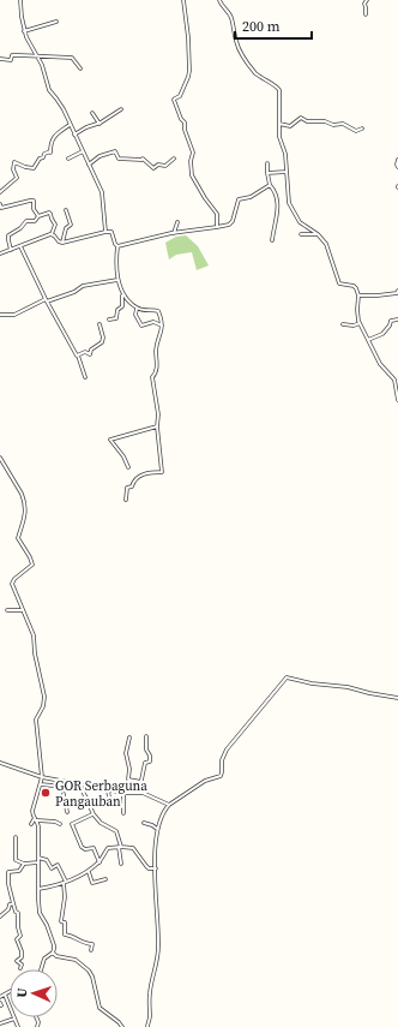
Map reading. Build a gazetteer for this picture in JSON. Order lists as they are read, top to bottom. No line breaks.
{"places":["GOR Serbaguna Pangauban"],"scale_bar":"200 m","north":"left"}
